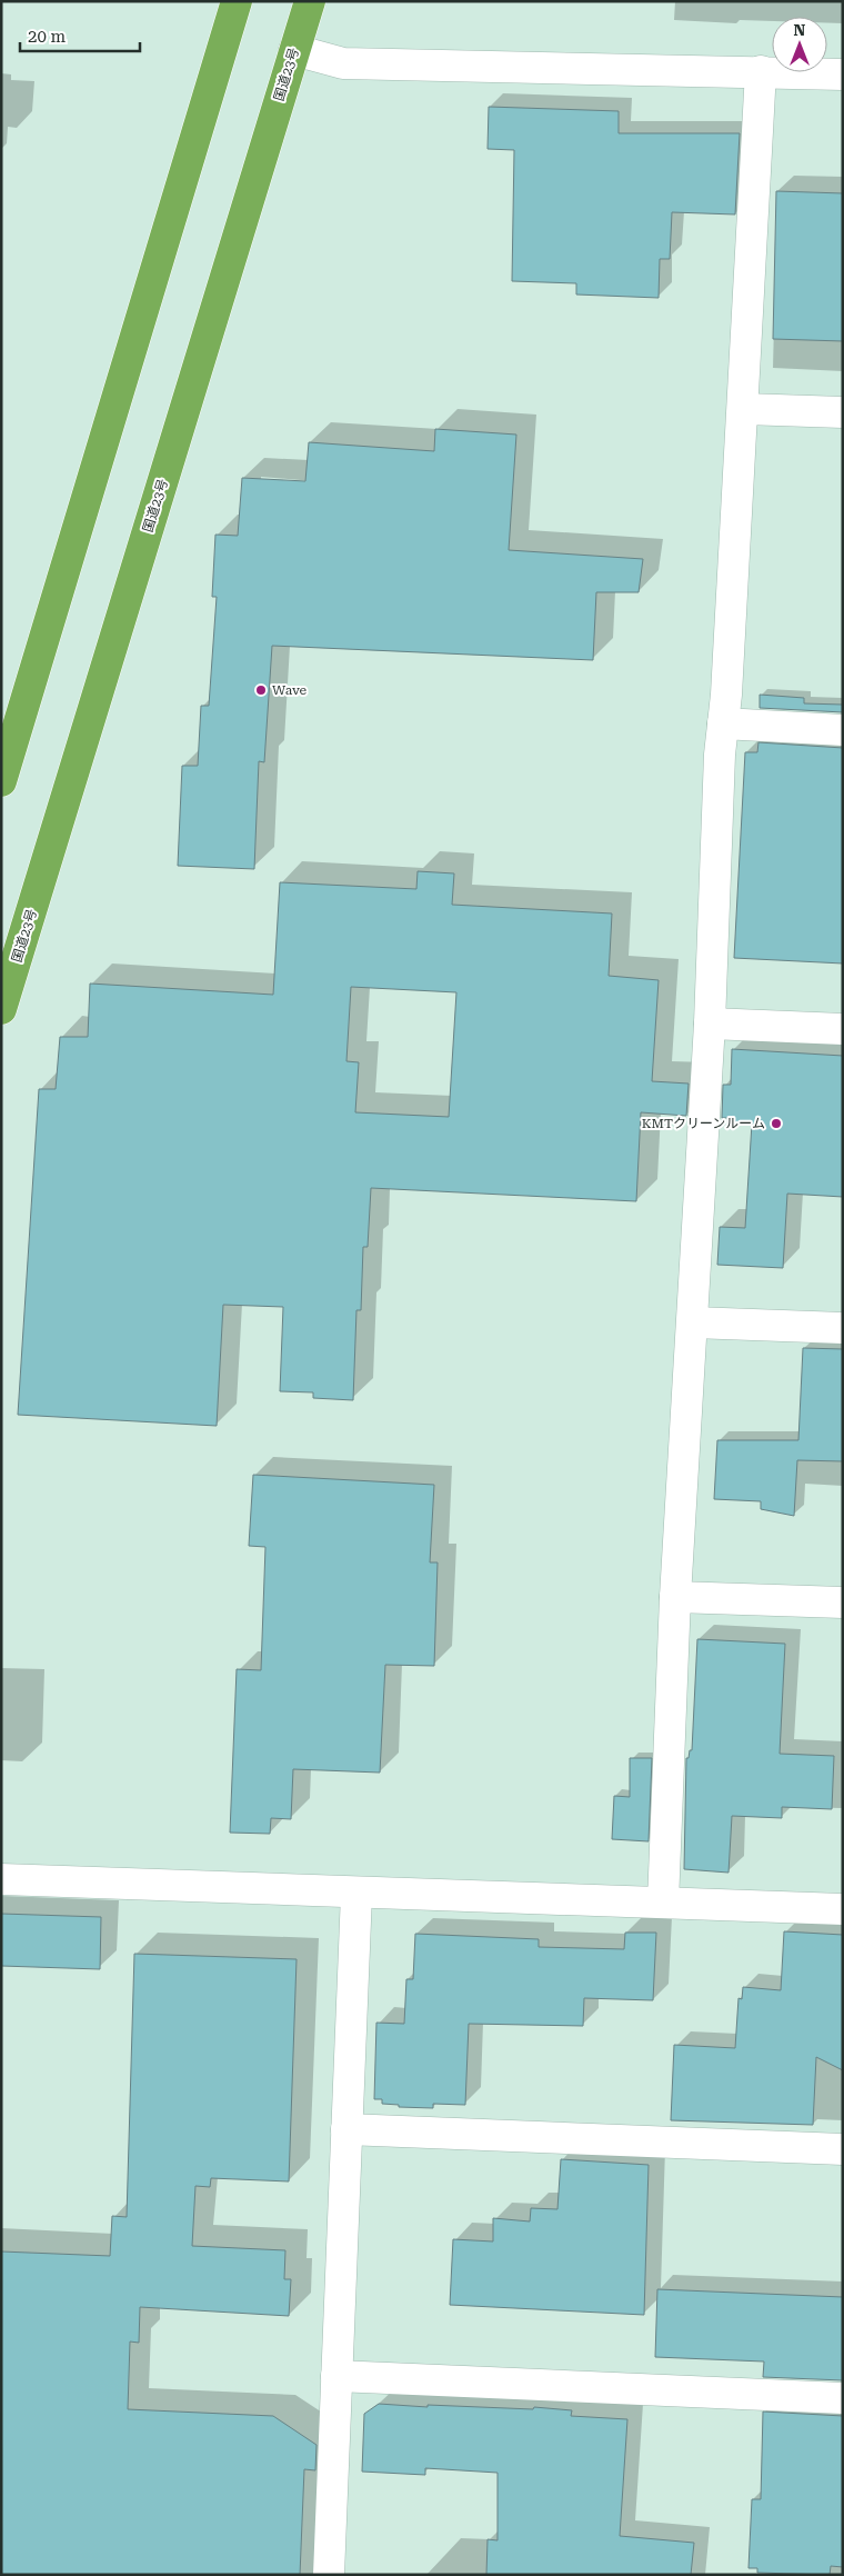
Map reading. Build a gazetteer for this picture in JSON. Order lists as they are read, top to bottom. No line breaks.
{"streets":{"highway":["国道23号"]},"places":["Wave","KMTクリーンルーム"],"scale_bar":"20 m","north":"top"}
